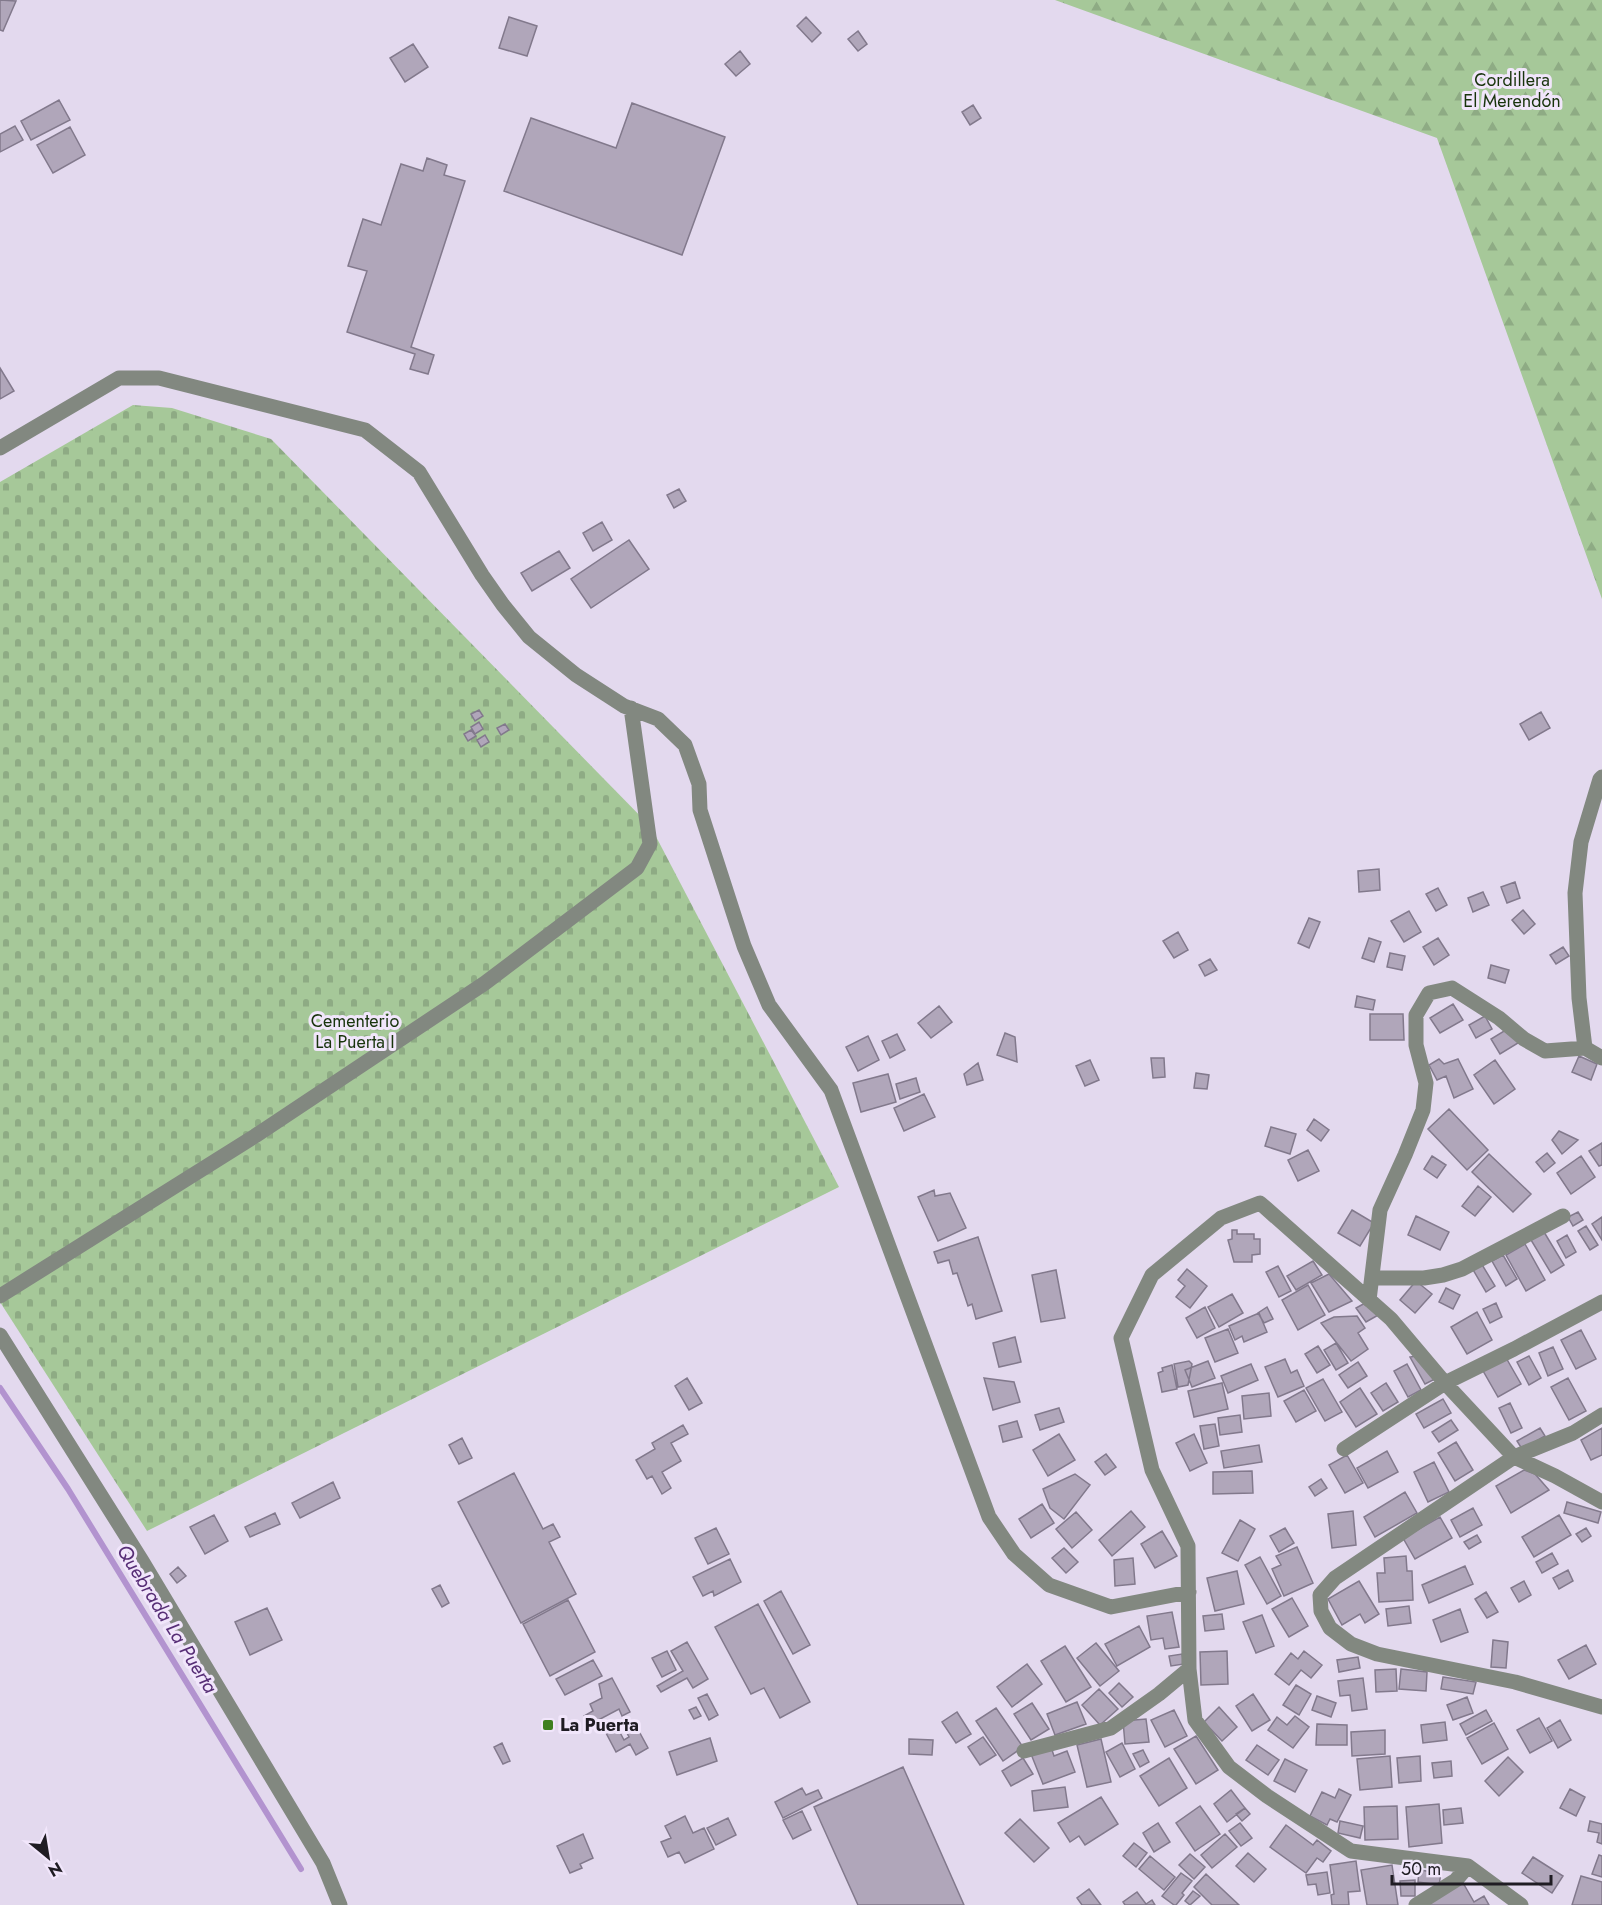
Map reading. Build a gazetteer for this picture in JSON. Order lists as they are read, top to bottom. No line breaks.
{"water":["Quebrada La Puerta"],"parks":["Cordillera El Merendón","Cementerio La Puerta I"],"places":{"transit":["La Puerta"]},"scale_bar":"50 m","north":"bottom right"}
